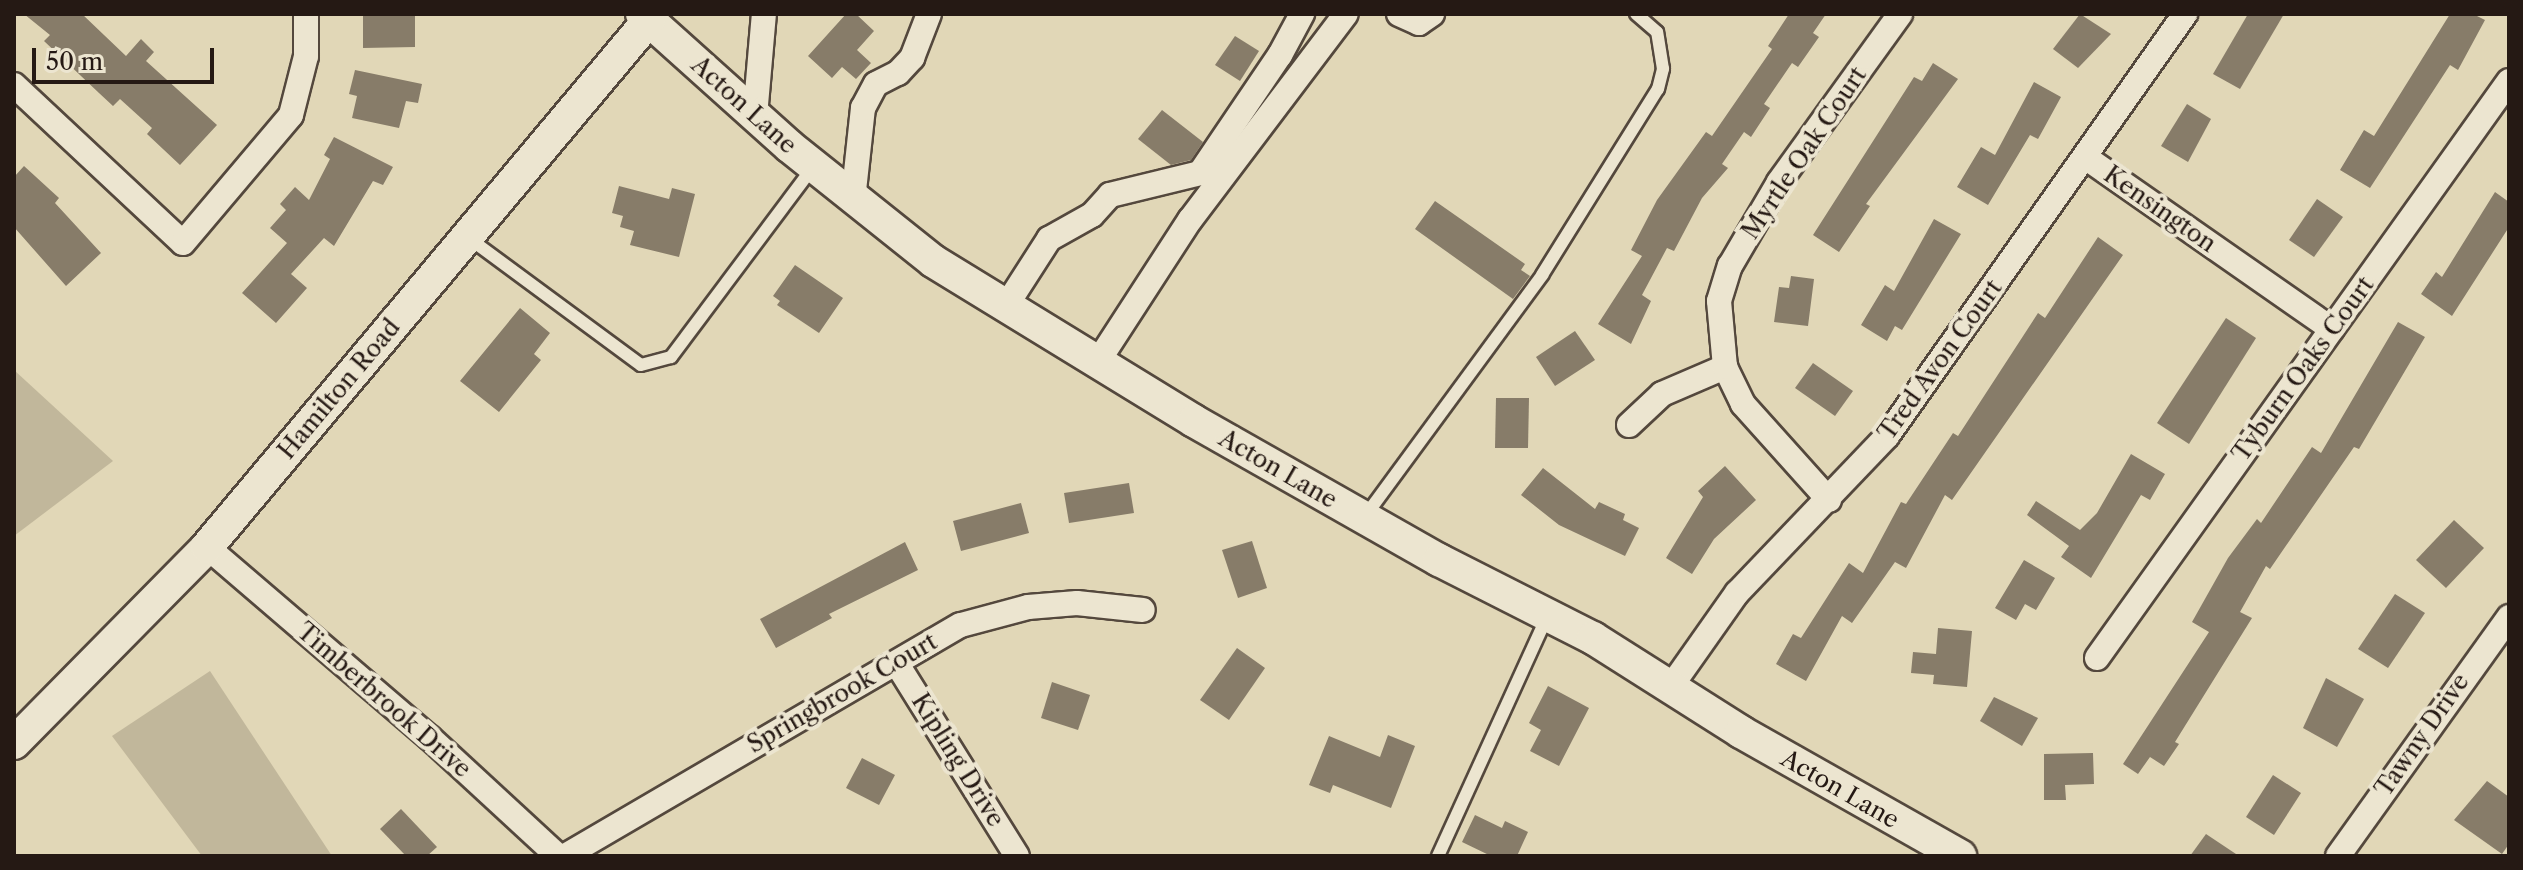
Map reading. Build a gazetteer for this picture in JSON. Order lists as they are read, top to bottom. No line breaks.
{"streets":{"street":["Acton Lane","Myrtle Oak Court","Kensington","Tred Avon Court","Tyburn Oaks Court","Hamilton Road","Springbrook Court","Timberbrook Drive","Tawny Drive","Kipling Drive"]},"crossings":[["Acton Lane","Tred Avon Court"],["Acton Lane","Hamilton Road"],["Myrtle Oak Court","Tred Avon Court"],["Kensington","Tred Avon Court"],["Kensington","Tyburn Oaks Court"],["Hamilton Road","Timberbrook Drive"],["Springbrook Court","Kipling Drive"]],"scale_bar":"50 m"}
